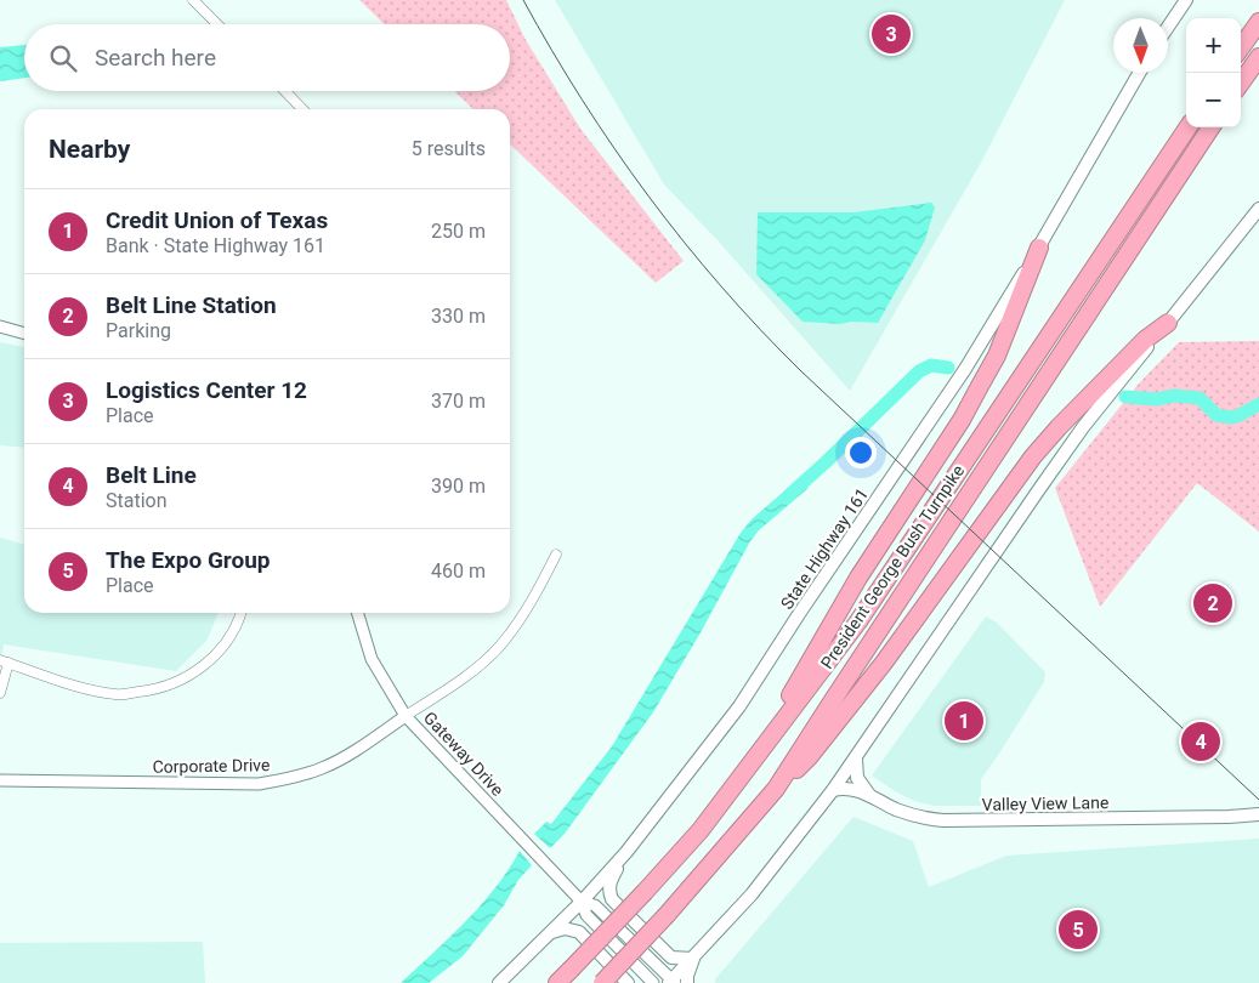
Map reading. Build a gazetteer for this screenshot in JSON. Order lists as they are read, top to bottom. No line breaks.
{"streets":{"highway":["President George Bush Turnpike"],"main road":["State Highway 161","Valley View Lane"],"street":["Gateway Drive","Corporate Drive"]},"crossings":[["State Highway 161","Gateway Drive"],["Gateway Drive","Corporate Drive"]],"north":"bottom","page":{"pins":["3","2","1","4","5"],"map_buttons":["+","−"],"search":"Search here","heading":["Nearby","5 results"],"list":[{"mark":"1","name":"Credit Union of Texas","note":"Bank · State Highway 161","value":"250 m"},{"mark":"2","name":"Belt Line Station","note":"Parking","value":"330 m"},{"mark":"3","name":"Logistics Center 12","note":"Place","value":"370 m"},{"mark":"4","name":"Belt Line","note":"Station","value":"390 m"},{"mark":"5","name":"The Expo Group","note":"Place","value":"460 m"}]}}
